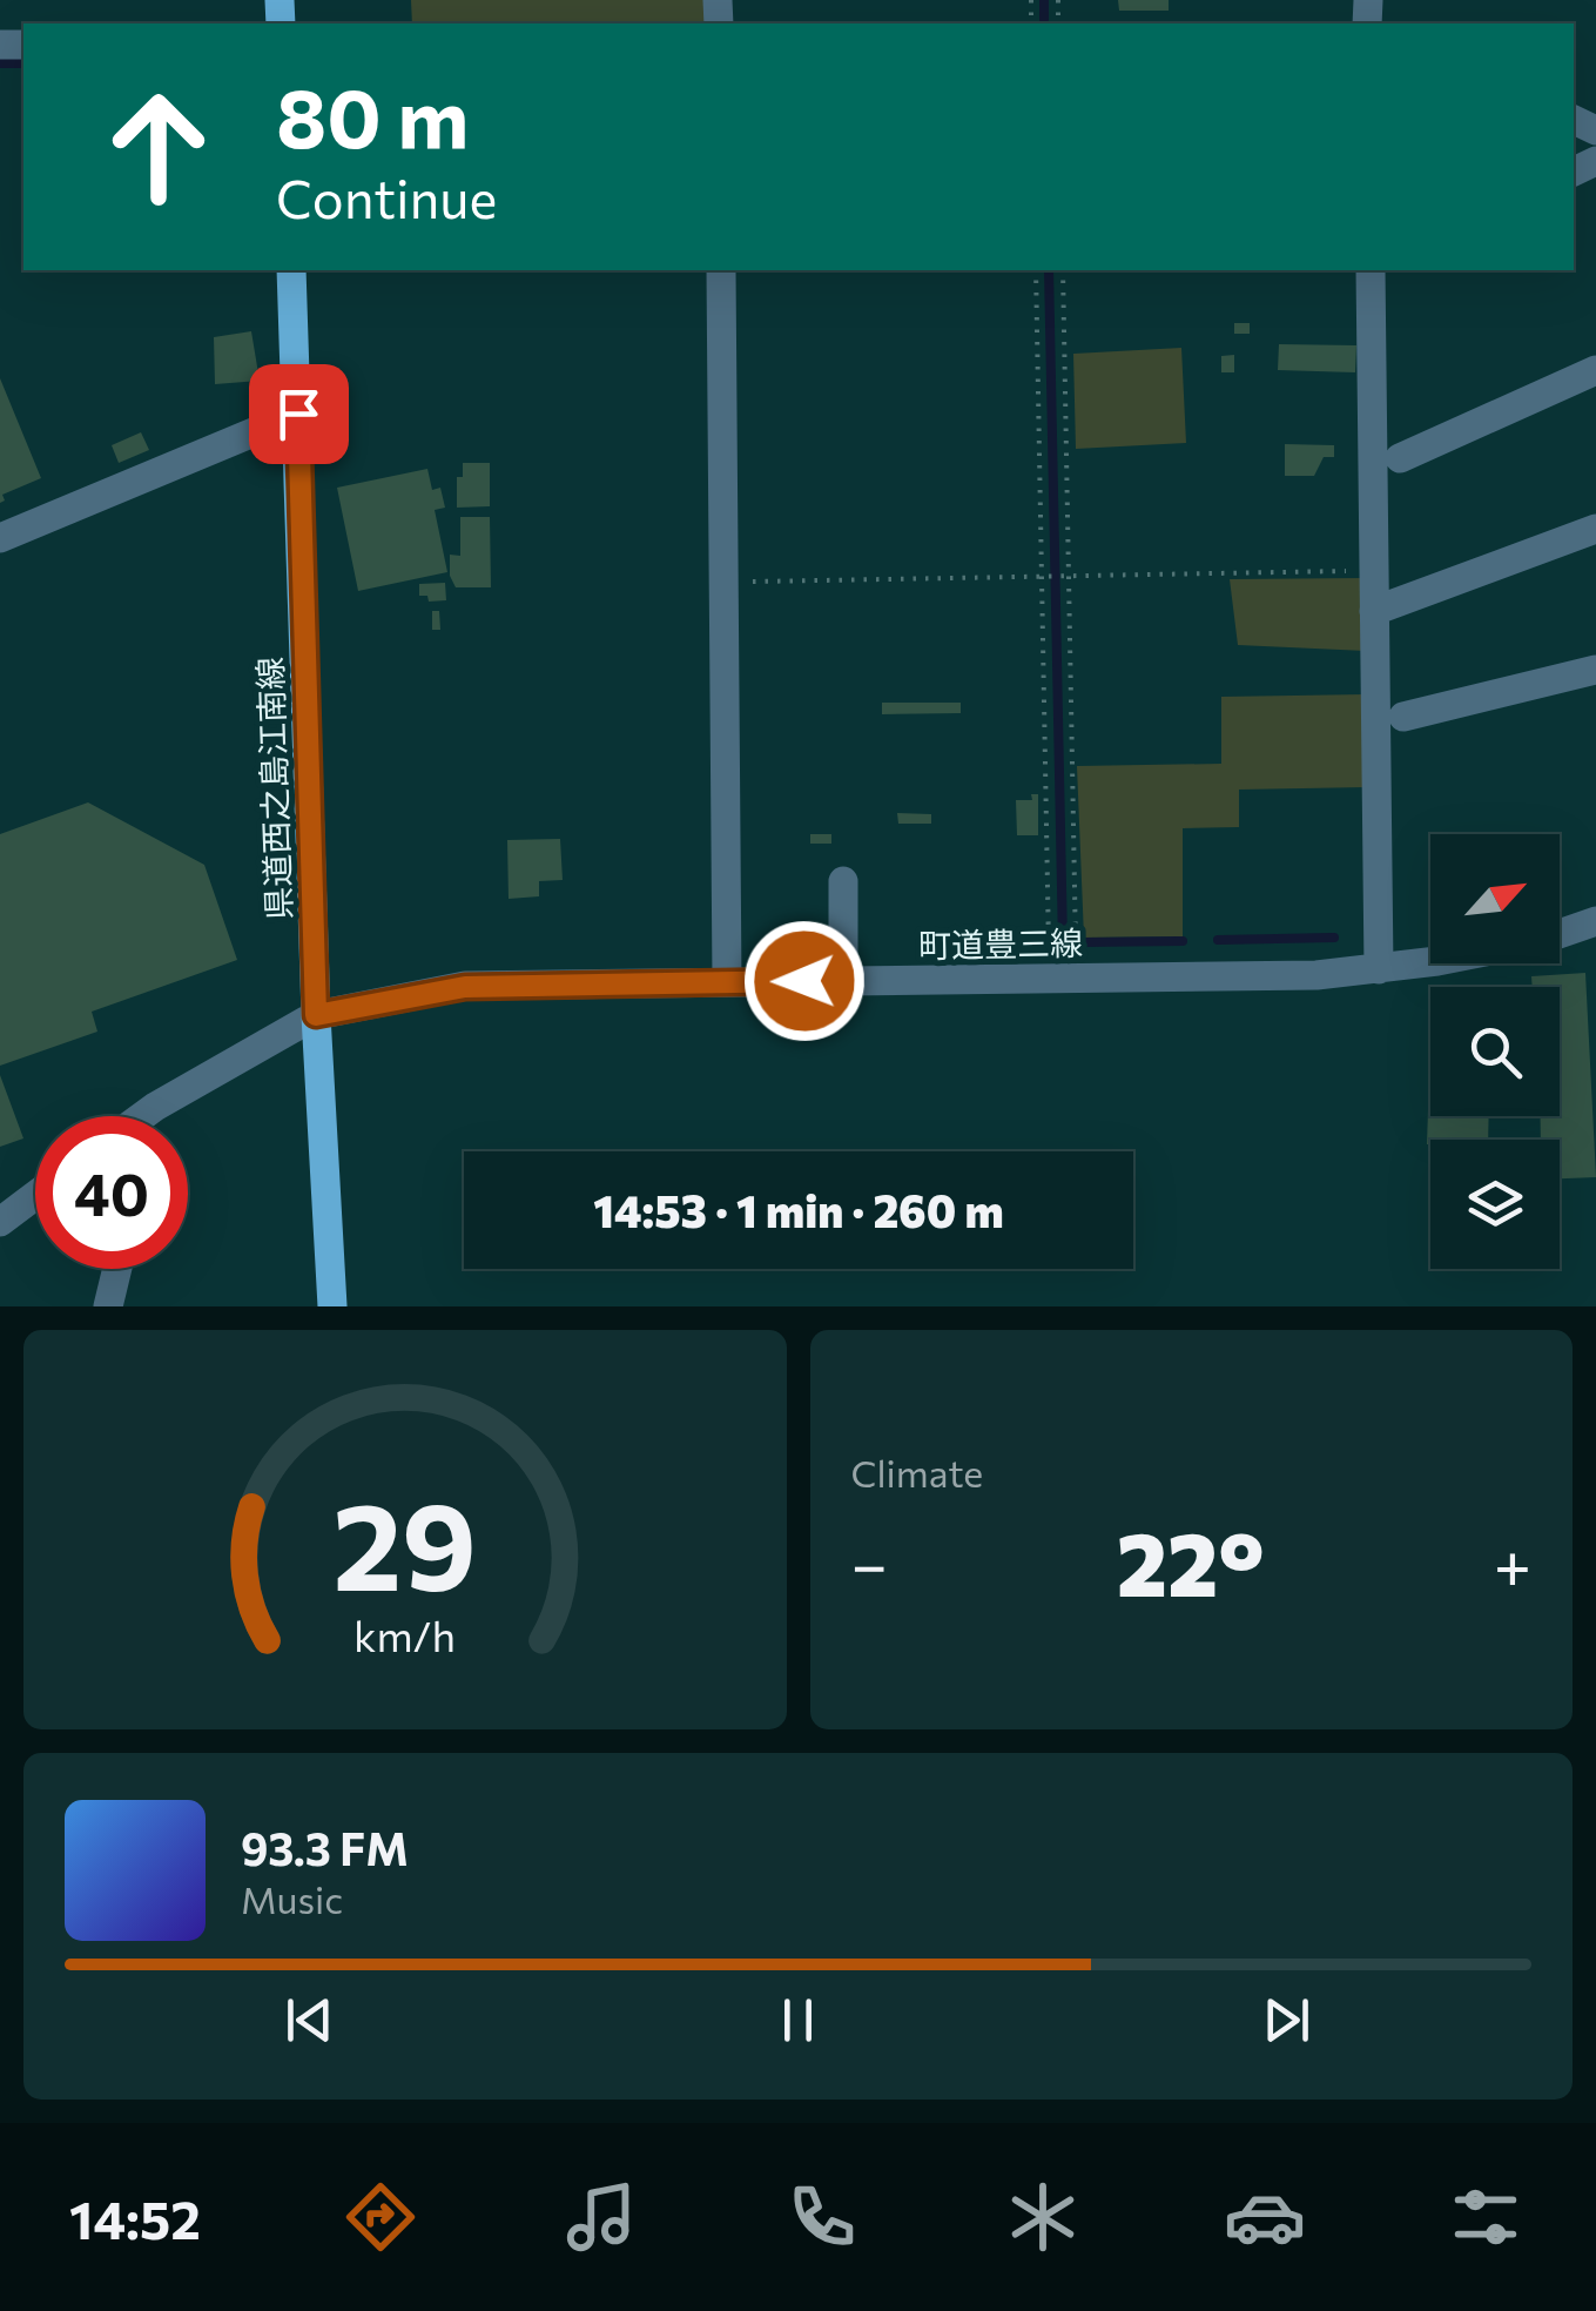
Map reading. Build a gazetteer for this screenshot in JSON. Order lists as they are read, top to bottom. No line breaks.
{"streets":{"main road":["県道西之島江南線"],"street":["町道豊三線"]},"crossings":[["県道西之島江南線","町道豊三線"]],"north":"top right","page":{"turn":["80 m","Continue"],"limit":"40","trip":"14:53 · 1 min · 260 m","tile":"Climate","heat":["−","22°","+"],"song":["93.3 FM","Music"],"tabs":"14:52","gauge":["29","km/h"]}}
